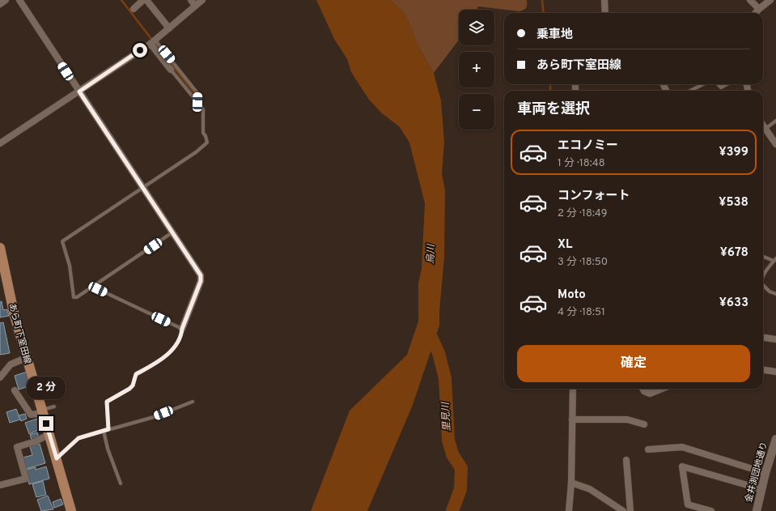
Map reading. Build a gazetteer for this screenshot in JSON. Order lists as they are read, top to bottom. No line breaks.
{"streets":{"main road":["あら町下室田線"],"street":["金井渕団地通り"]},"water":["烏川","里見川"],"page":{"map_buttons":["+","−"],"banner":["乗車地","あら町下室田線"],"heading":"車両を選択","list":[{"name":"エコノミー","note":"1 分 · 18:48","value":"¥399"},{"name":"コンフォート","note":"2 分 · 18:49","value":"¥538"},{"name":"XL","note":"3 分 · 18:50","value":"¥678"},{"name":"Moto","note":"4 分 · 18:51","value":"¥633"}],"buttons":"確定","bubble":"2 分"}}
